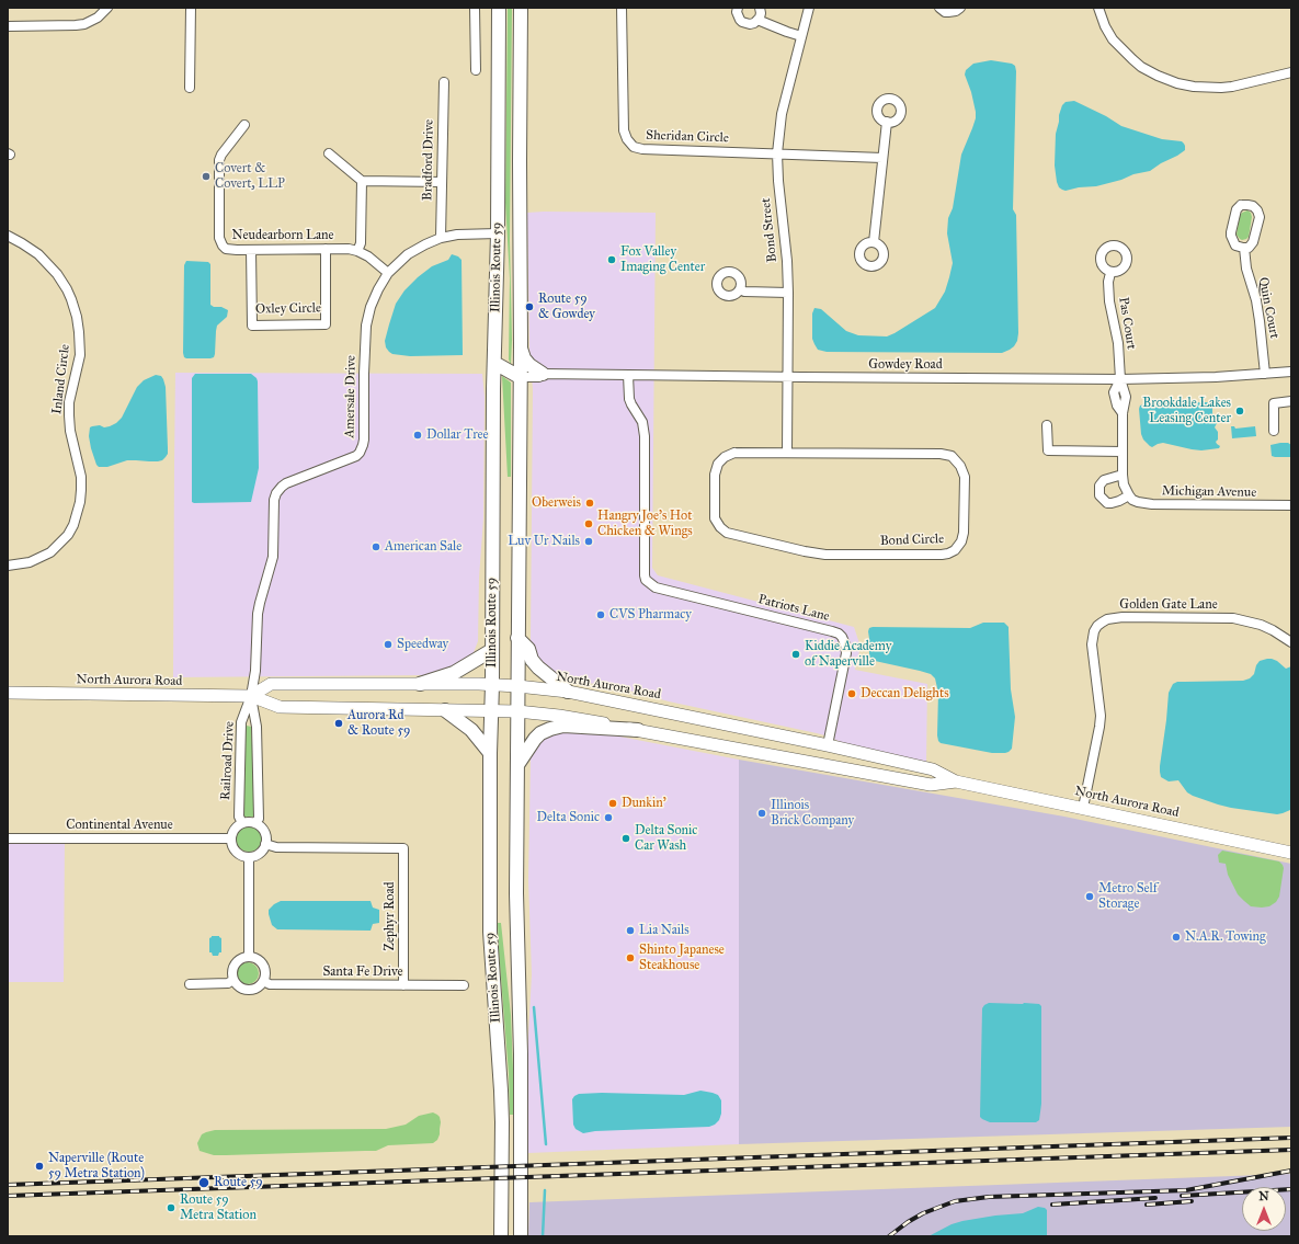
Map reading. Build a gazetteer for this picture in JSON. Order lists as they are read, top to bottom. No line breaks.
{"streets":{"main road":["Illinois Route 59","North Aurora Road"],"street":["Sheridan Circle","Bradford Drive","Bond Street","Neudearborn Lane","Quin Court","Oxley Circle","Pas Court","Gowdey Road","Inland Circle","Amersale Drive","Michigan Avenue","Bond Circle","Golden Gate Lane","Patriots Lane","Railroad Drive","Continental Avenue","Zephyr Road","Santa Fe Drive"]},"crossings":[["Sheridan Circle","Bond Street"],["Bradford Drive","Amersale Drive"],["Bond Street","Gowdey Road"],["Bond Street","Bond Circle"],["Neudearborn Lane","Oxley Circle"],["Neudearborn Lane","Amersale Drive"],["Illinois Route 59","Gowdey Road"],["Illinois Route 59","Amersale Drive"],["Illinois Route 59","North Aurora Road"],["Quin Court","Gowdey Road"],["Pas Court","Gowdey Road"],["Gowdey Road","Patriots Lane"],["Amersale Drive","North Aurora Road"],["Amersale Drive","Railroad Drive"],["Golden Gate Lane","North Aurora Road"],["Patriots Lane","North Aurora Road"],["North Aurora Road","Railroad Drive"],["Railroad Drive","Continental Avenue"],["Railroad Drive","Zephyr Road"],["Continental Avenue","Zephyr Road"],["Zephyr Road","Santa Fe Drive"]],"places":["Covert & Covert, LLP","Fox Valley Imaging Center","Route 59 & Gowdey","Brookdale Lakes Leasing Center","Dollar Tree","Oberweis","Hangry Joe's Hot Chicken & Wings","Luv Ur Nails","American Sale","CVS Pharmacy","Speedway","Kiddie Academy of Naperville","Deccan Delights","Aurora Rd & Route 59","Dunkin'","Illinois Brick Company","Delta Sonic","Delta Sonic Car Wash","Metro Self Storage","Lia Nails","N.A.R. Towing","Shinto Japanese Steakhouse","Naperville (Route 59 Metra Station)","Route 59","Route 59 Metra Station"],"north":"top"}
